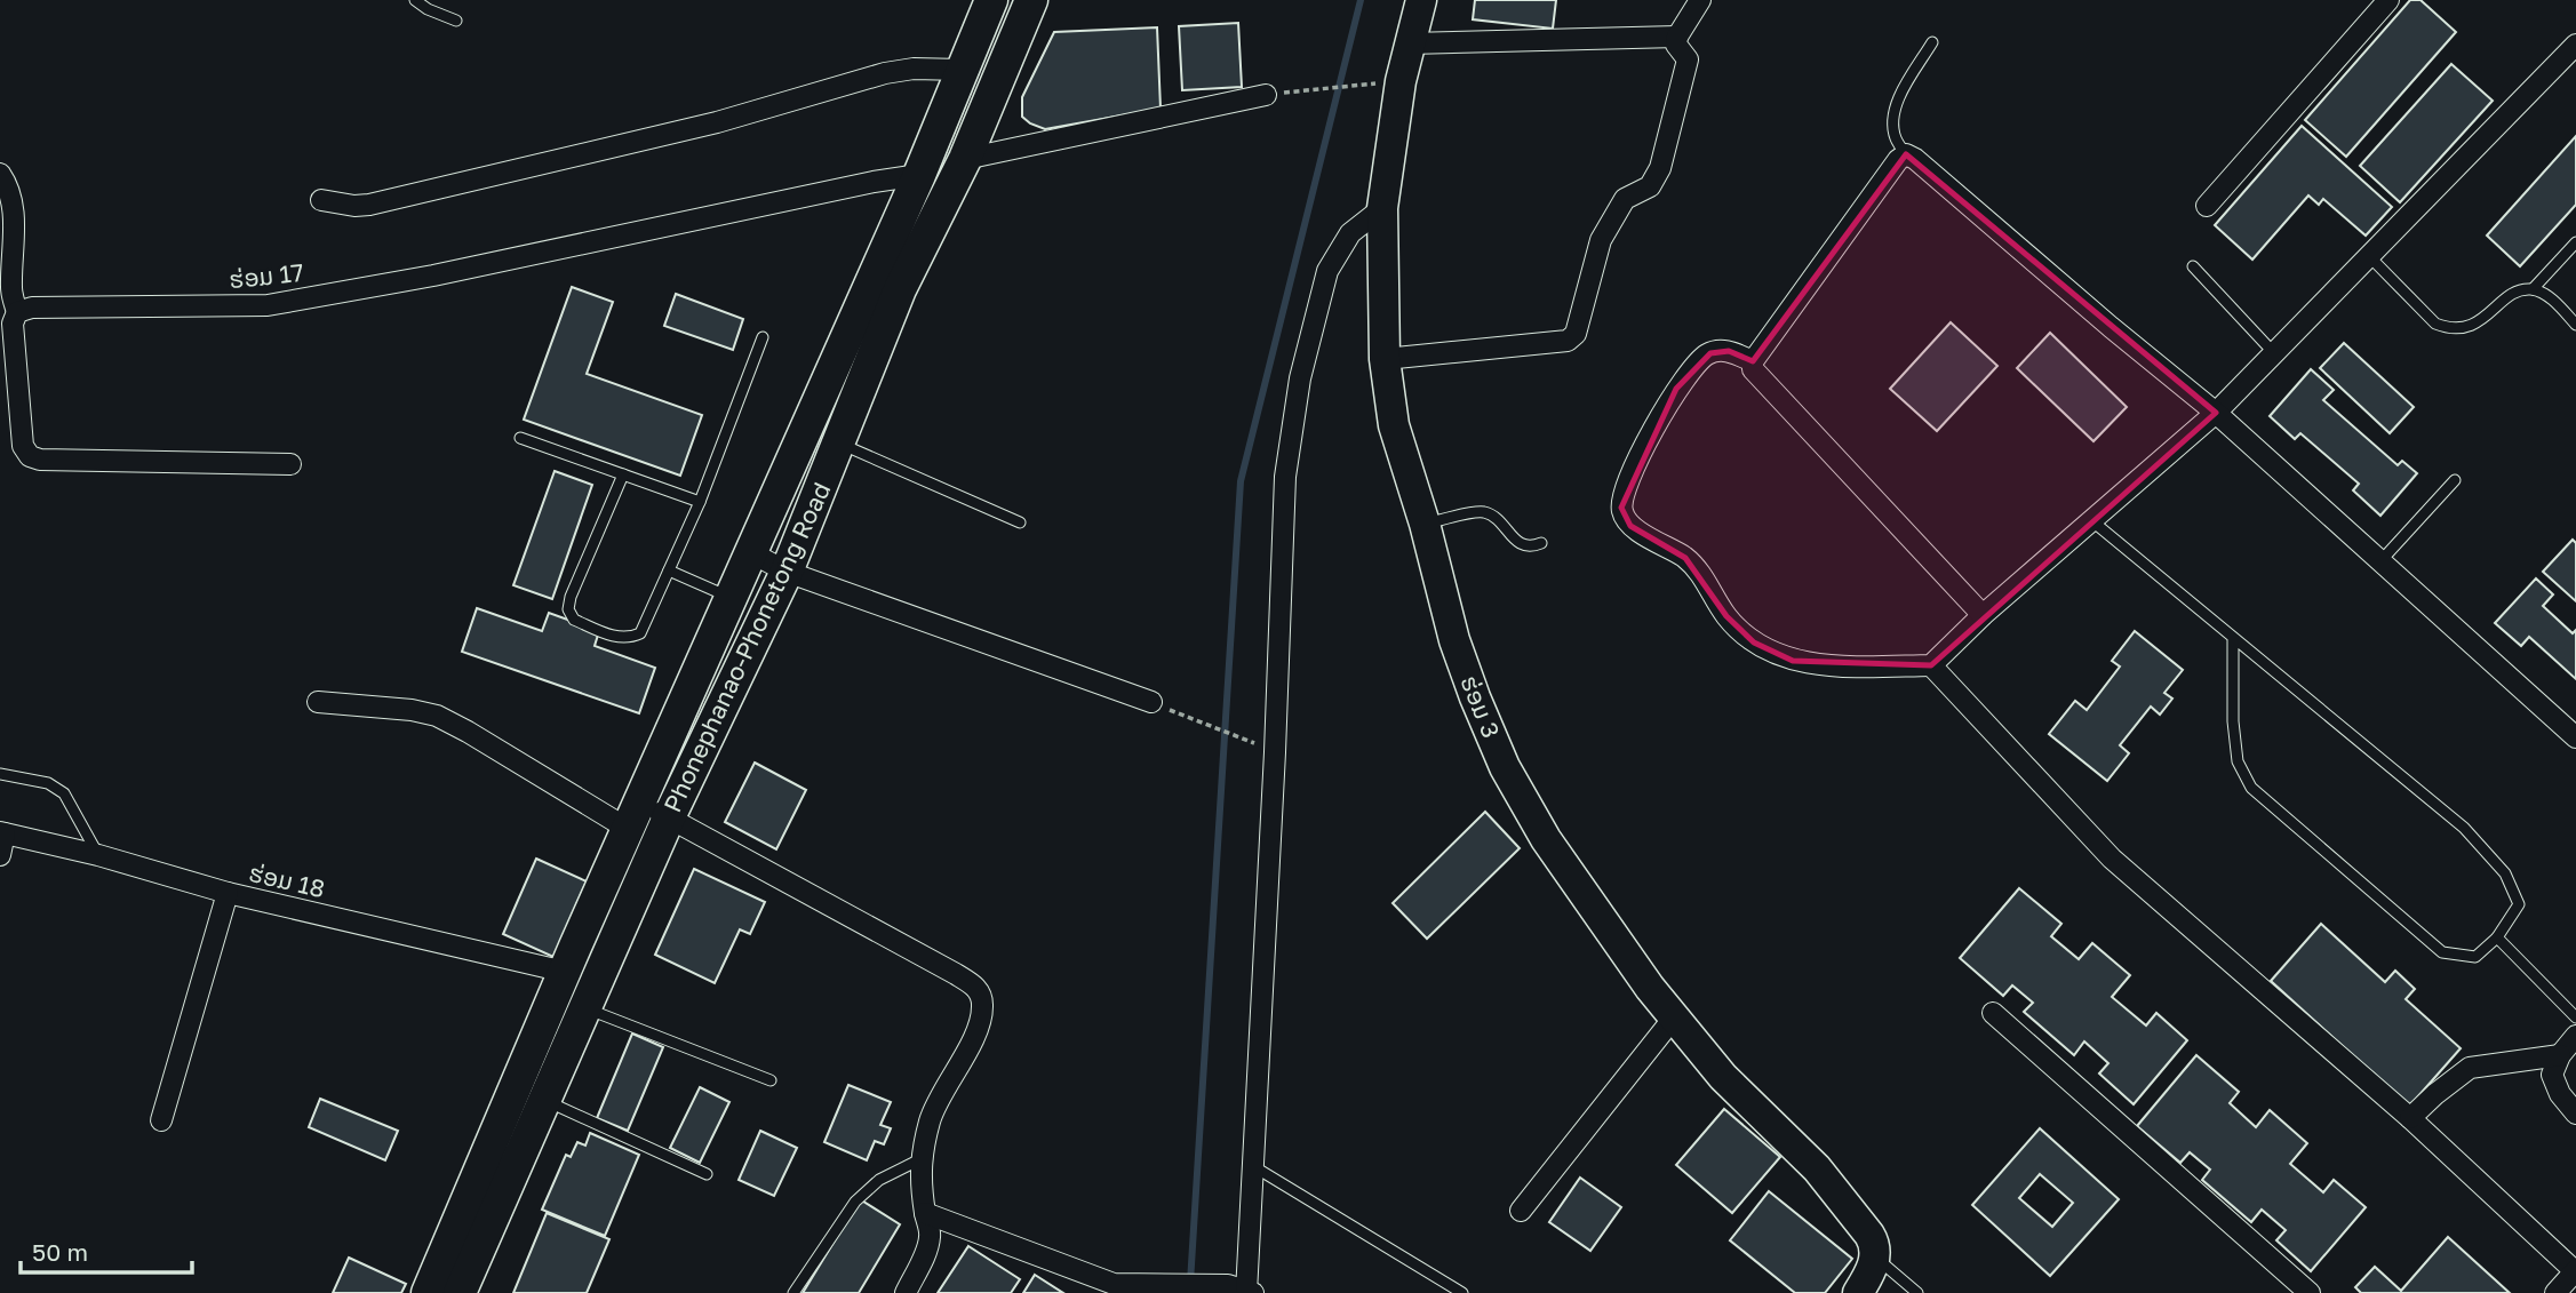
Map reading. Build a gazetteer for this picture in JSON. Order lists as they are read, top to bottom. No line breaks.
{"streets":{"main road":["Phonephanao-Phonetong Road"],"street":["ຮ່ອມ 17","ຮ່ອມ 3","ຮ່ອມ 18"]},"crossings":[["ຮ່ອມ 17","Phonephanao-Phonetong Road"],["Phonephanao-Phonetong Road","ຮ່ອມ 18"]],"scale_bar":"50 m"}
